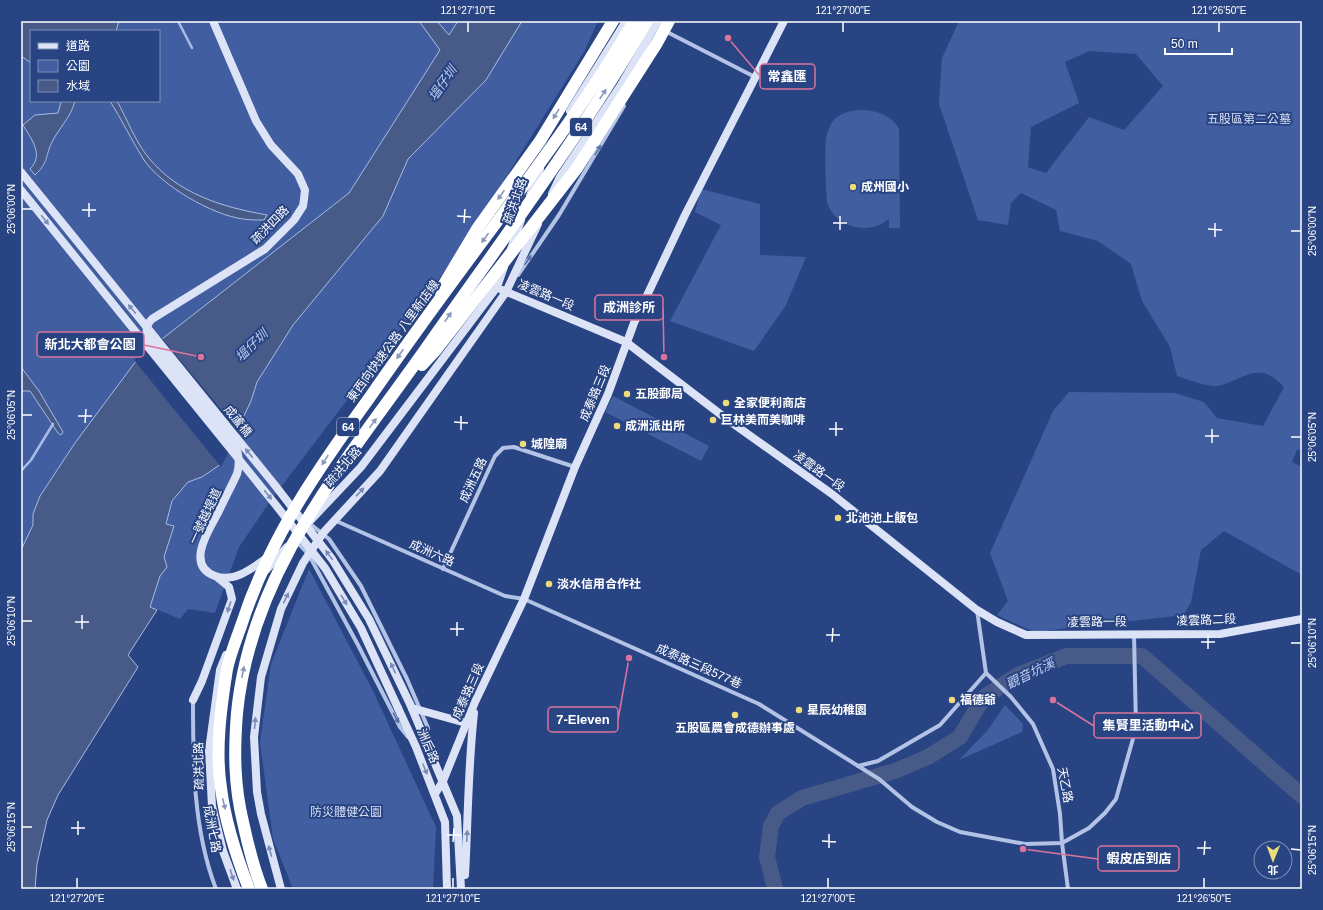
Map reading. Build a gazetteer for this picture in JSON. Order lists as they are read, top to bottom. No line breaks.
{"streets":{"highway":["64","東西向快速公路 八里新店線"],"street":["疏洪北路","疏洪四路","凌雲路一段","成泰路三段","成蘆橋","成洲五路","一號越堤道","成洲六路","凌雲路二段","成泰路三段577巷","洲后路","天乙路","成洲七路"]},"crossings":[["疏洪北路","凌雲路一段"],["疏洪四路","一號越堤道"],["凌雲路一段","成泰路三段"],["凌雲路一段","凌雲路二段"],["成泰路三段","成洲五路"],["成泰路三段","成洲六路"],["成泰路三段","成泰路三段577巷"],["成泰路三段","洲后路"],["成蘆橋","洲后路"],["成洲五路","成洲六路"],["一號越堤道","成洲七路"],["成洲六路","成泰路三段577巷"],["成泰路三段577巷","天乙路"]],"water":["塭仔圳","觀音坑溪"],"parks":["五股區第二公墓","防災體健公園"],"places":["常鑫匯","成州國小","新北大都會公園","成洲診所","五股郵局","全家便利商店","巨林美而美咖啡","成洲派出所","城隍廟","北池池上飯包","淡水信用合作社","7-Eleven","福德爺","集賢里活動中心","星辰幼稚園","五股區農會成德辦事處","蝦皮店到店"],"legend":["道路","公園","水域"],"scale_bar":"50 m","north":"bottom","coordinates":["121°27'10\"E","121°27'00\"E","121°26'50\"E","25°06'00\"N","25°06'05\"N","25°06'10\"N","25°06'15\"N","121°27'20\"E"]}
